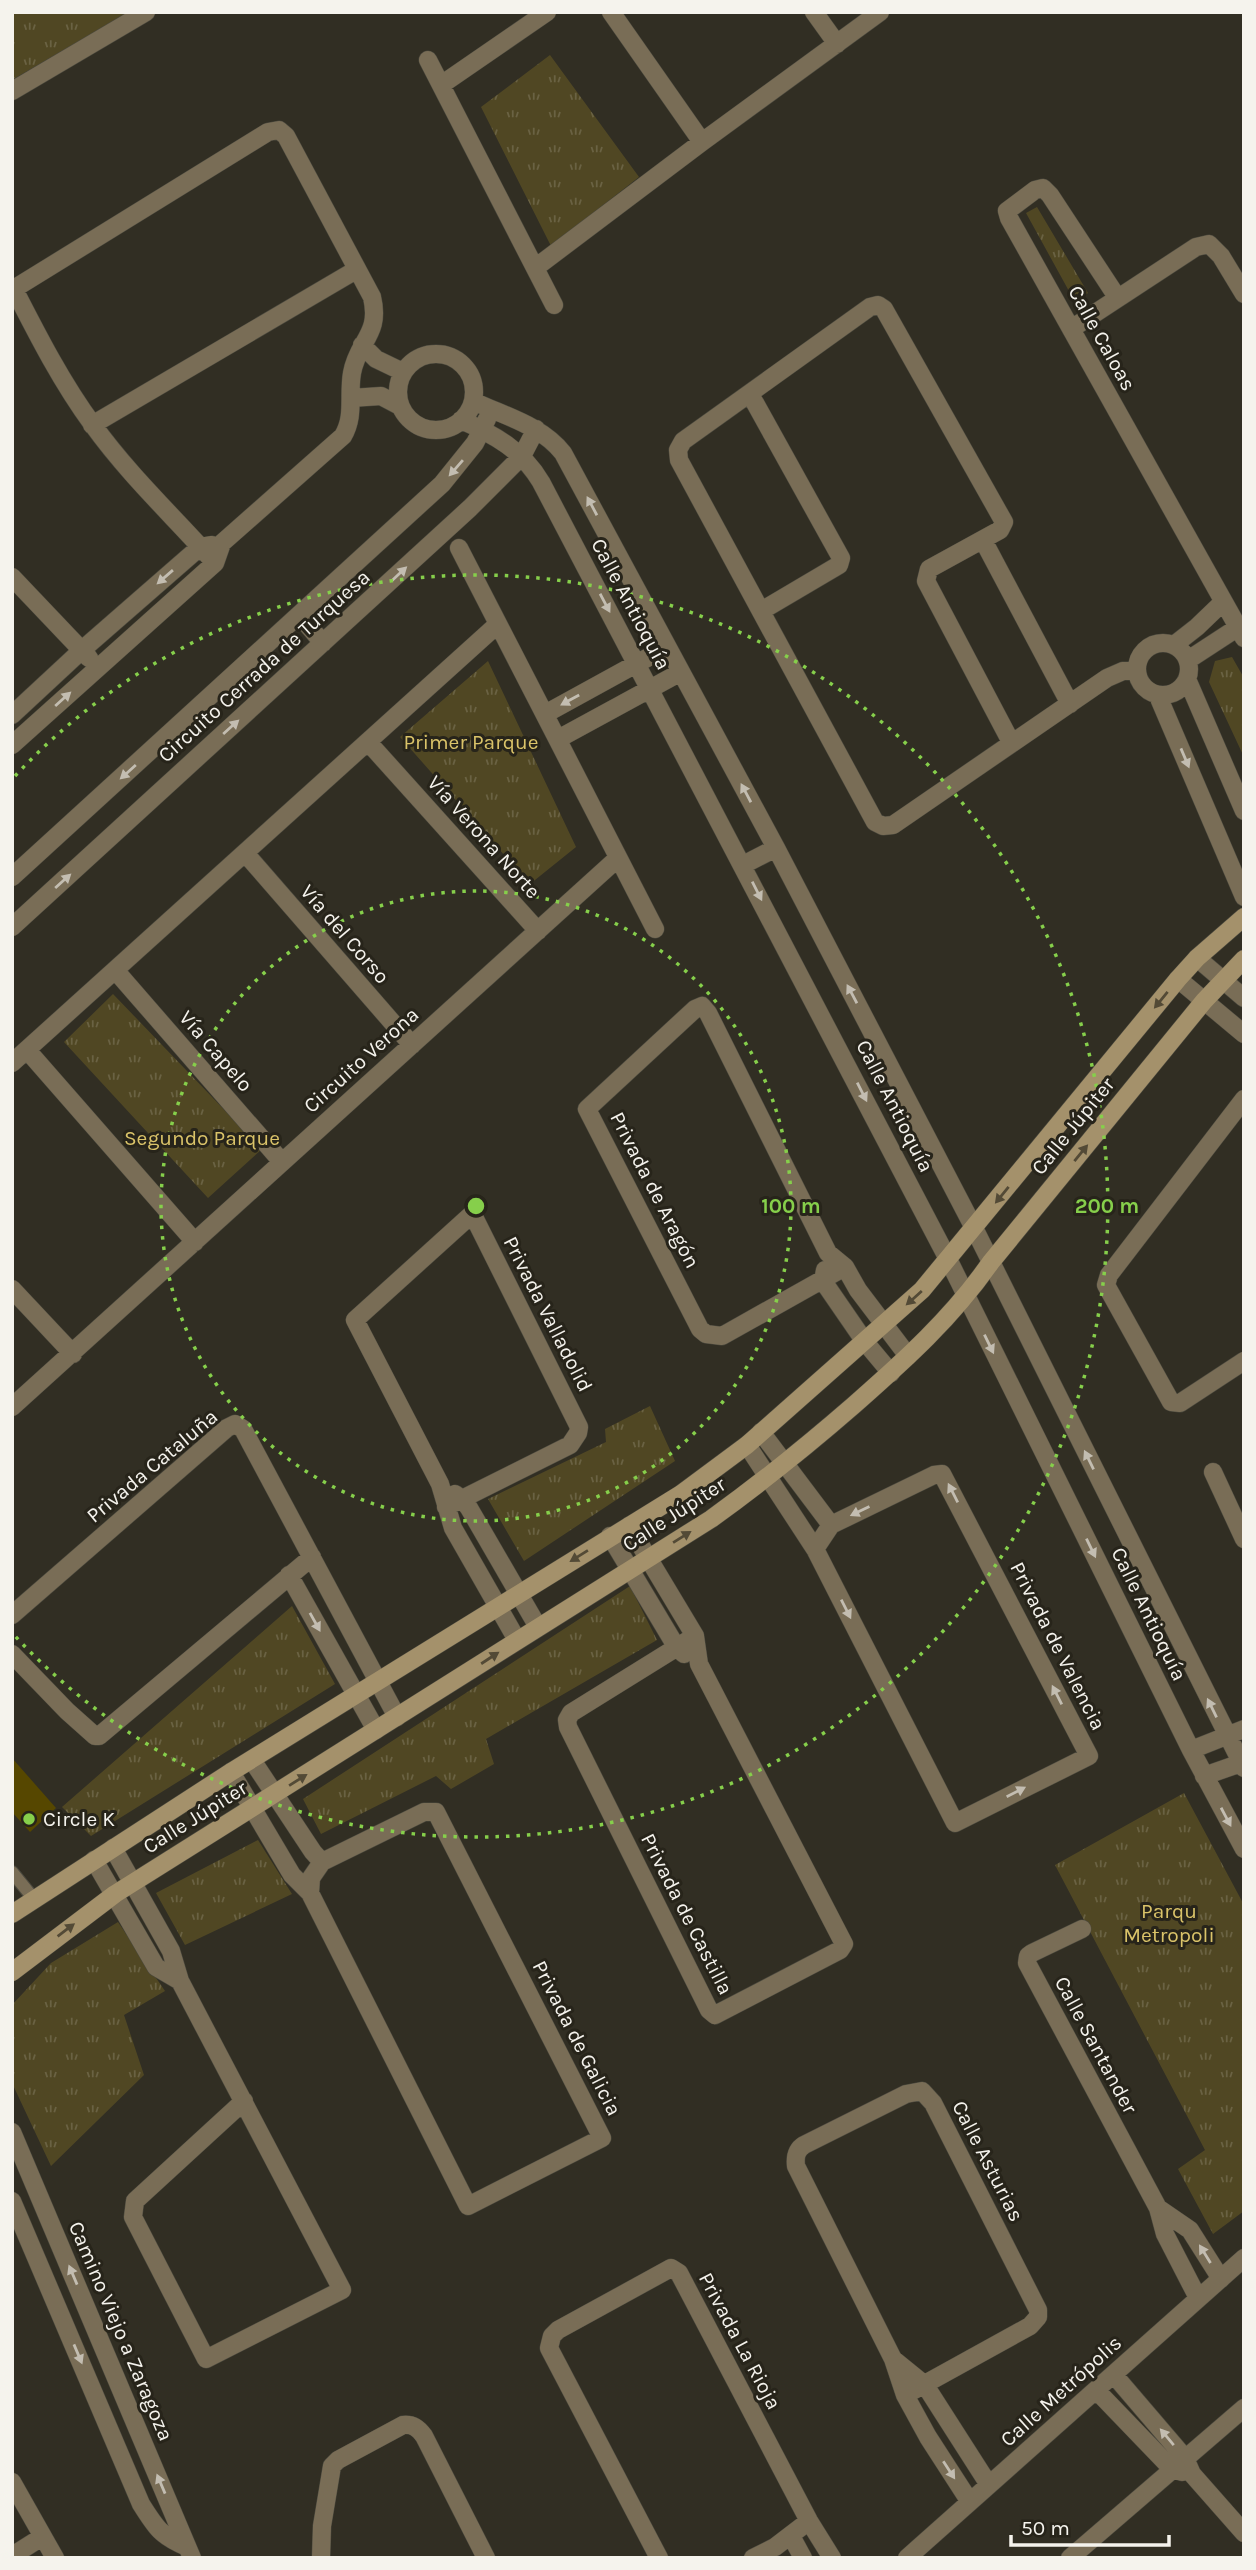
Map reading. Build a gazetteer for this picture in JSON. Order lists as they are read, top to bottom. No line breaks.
{"streets":{"main road":["Calle Júpiter"],"street":["Calle Caloas","Calle Antioquía","Circuito Cerrada de Turquesa","Vía Verona Norte","Vía del Corso","Vía Capelo","Circuito Verona","Privada de Aragón","Privada Valladolid","Privada Cataluña","Privada de Valencia","Privada de Castilla","Privada de Galicia","Calle Santander","Calle Asturias","Camino Viejo a Zaragoza","Privada La Rioja","Calle Metrópolis"]},"crossings":[["Calle Antioquía","Circuito Cerrada de Turquesa"],["Calle Antioquía","Calle Júpiter"],["Vía Verona Norte","Circuito Verona"],["Vía del Corso","Circuito Verona"],["Vía Capelo","Circuito Verona"],["Calle Júpiter","Privada de Aragón"],["Calle Júpiter","Privada Valladolid"],["Calle Júpiter","Privada Cataluña"],["Calle Júpiter","Privada de Castilla"],["Calle Júpiter","Privada de Galicia"],["Calle Santander","Calle Metrópolis"],["Calle Asturias","Calle Metrópolis"]],"parks":["Primer Parque","Segundo Parque","Parqu Metropoli"],"places":["Circle K"],"scale_bar":"50 m","rings":["100 m","200 m"]}
